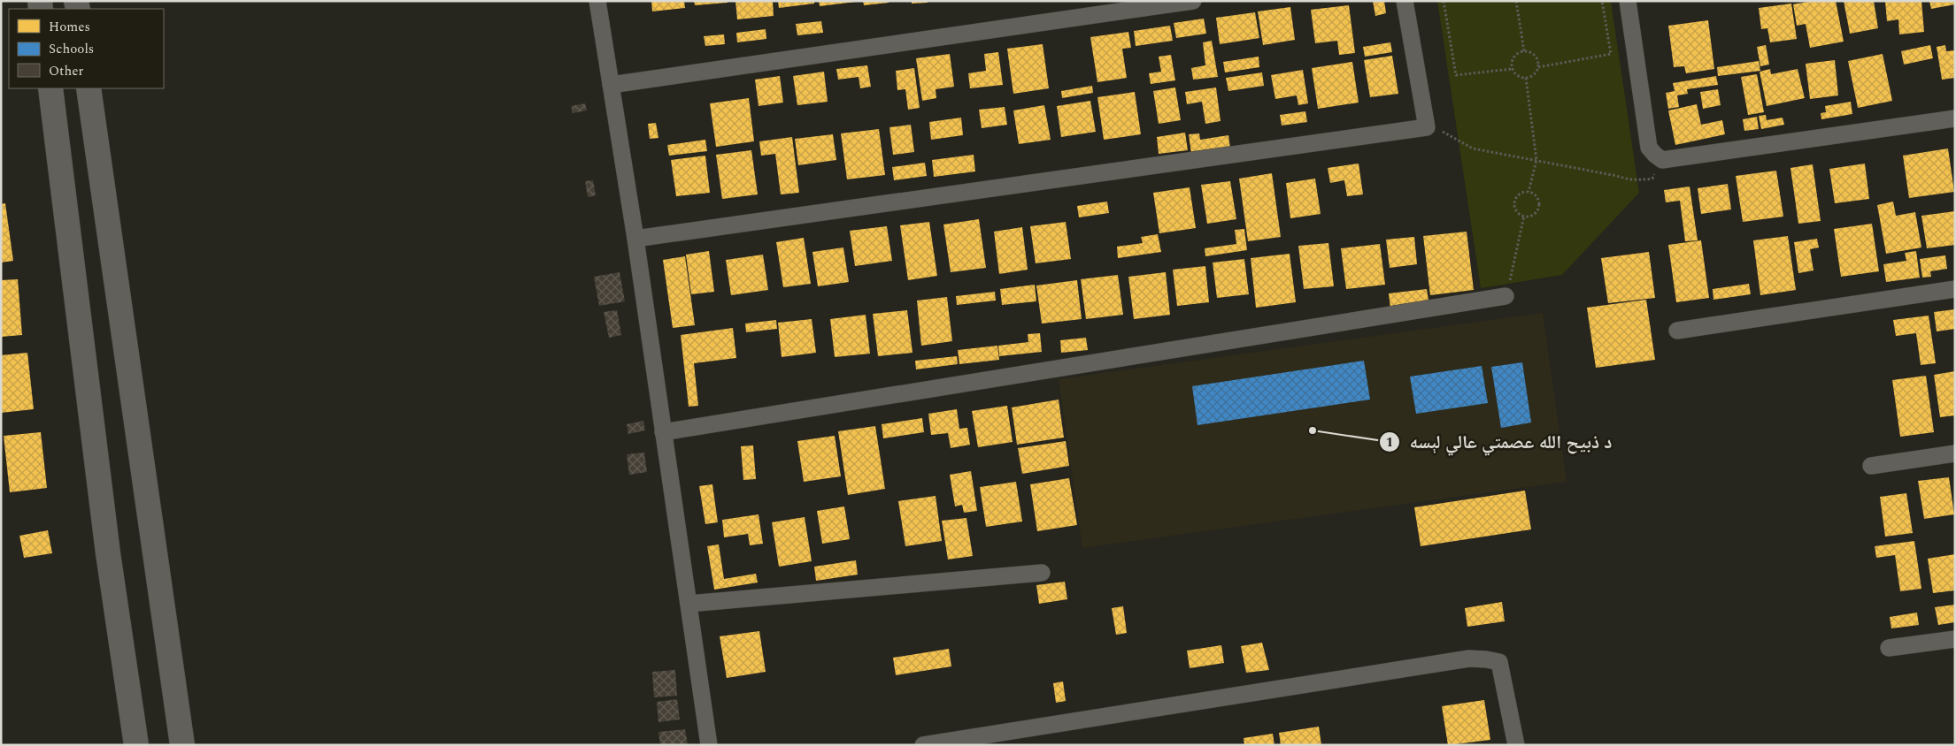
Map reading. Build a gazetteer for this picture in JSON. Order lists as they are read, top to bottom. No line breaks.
{"places":["د ذبیح الله عصمتي عالي لېسه"],"legend":["Homes","Schools","Other"]}
